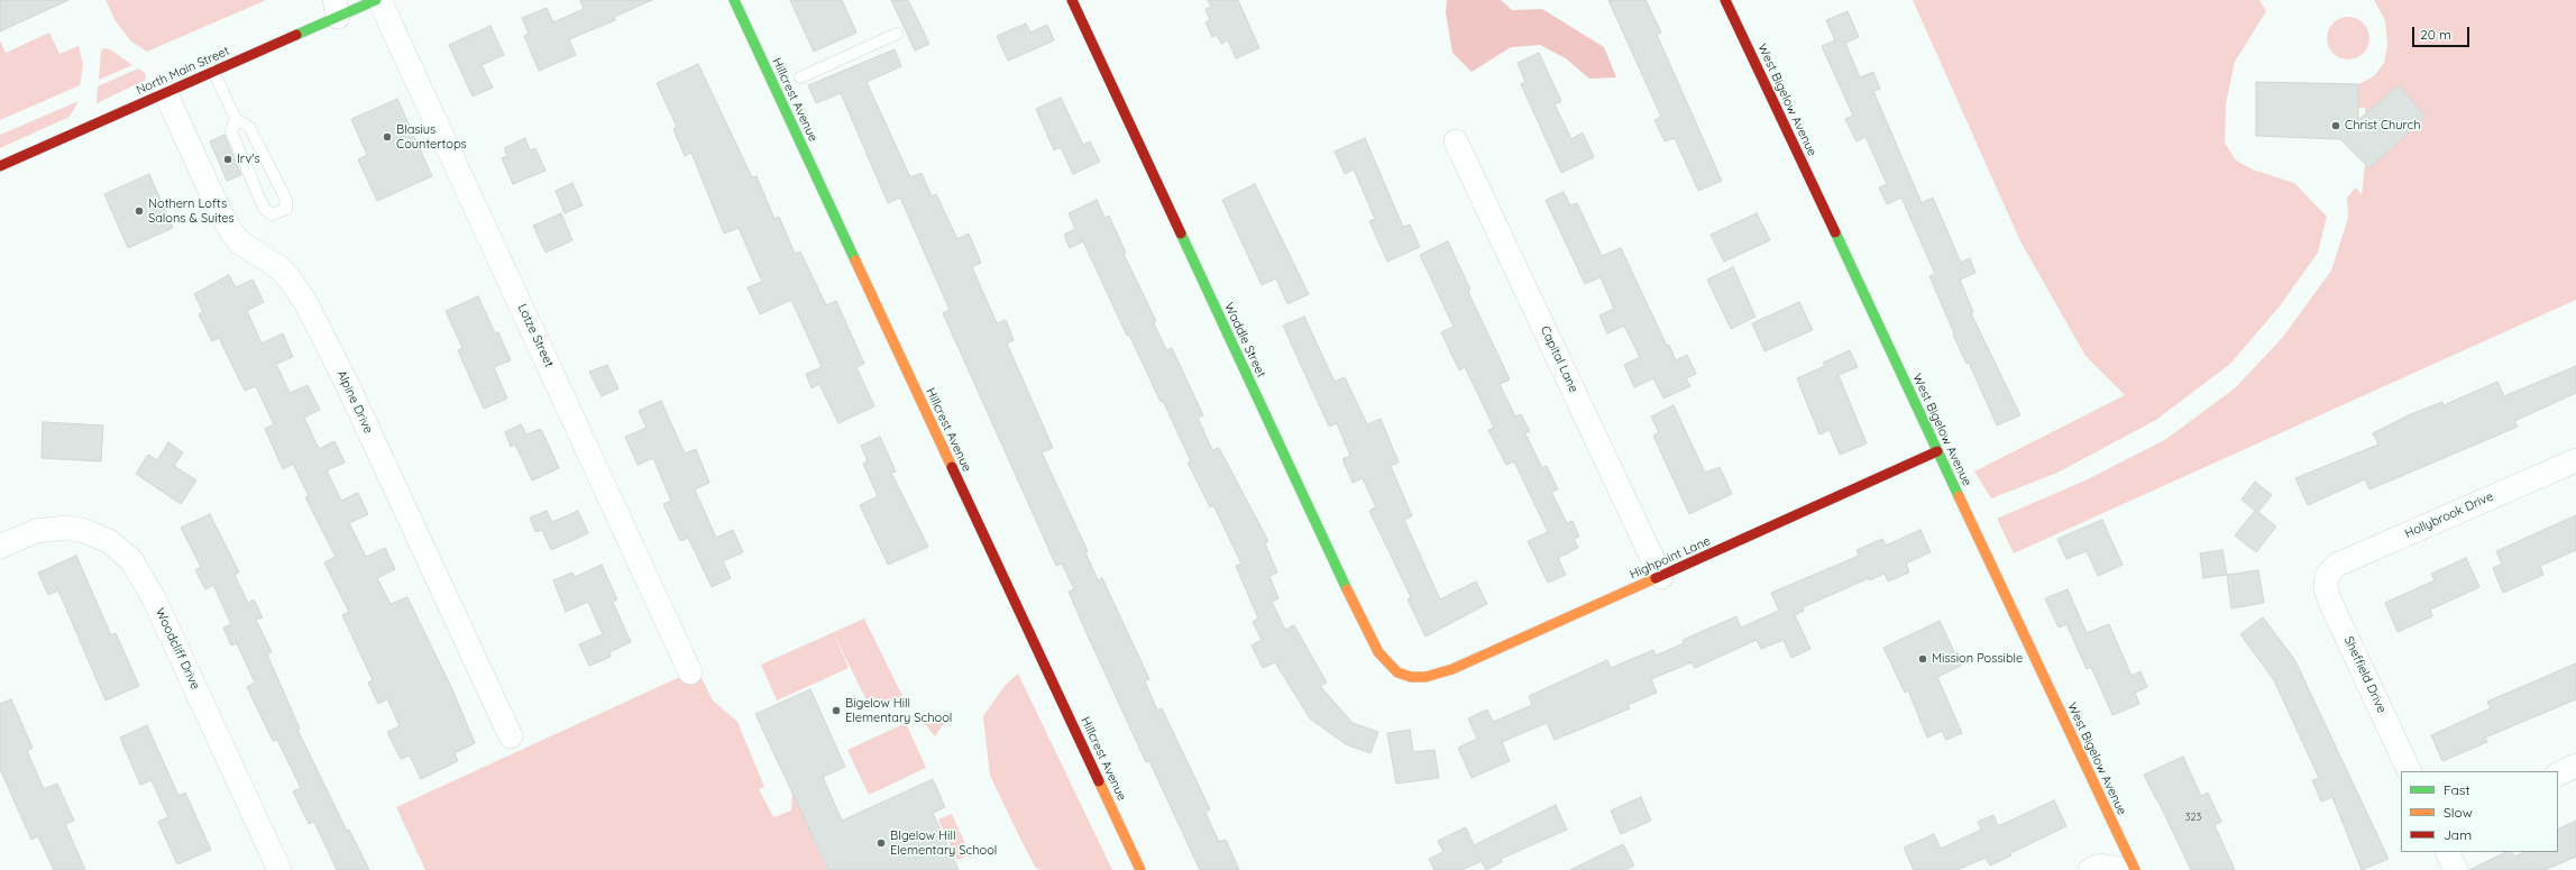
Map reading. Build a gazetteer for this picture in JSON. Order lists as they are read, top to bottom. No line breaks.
{"streets":{"street":["North Main Street","Hillcrest Avenue","West Bigelow Avenue","Lotze Street","Waddle Street","Capital Lane","Alpine Drive","Hollybrook Drive","Highpoint Lane","Woodcliff Drive","Sheffield Drive"]},"crossings":[["North Main Street","Lotze Street"],["North Main Street","Alpine Drive"],["West Bigelow Avenue","Highpoint Lane"],["Waddle Street","Highpoint Lane"],["Capital Lane","Highpoint Lane"],["Hollybrook Drive","Sheffield Drive"]],"places":["Christ Church","Blasius Countertops","Irv's","Nothern Lofts Salons & Suites","Mission Possible","Bigelow Hill Elementary School","BIgelow Hill Elementary School"],"house_numbers":["323"],"legend":["Fast","Slow","Jam"],"scale_bar":"20 m"}
